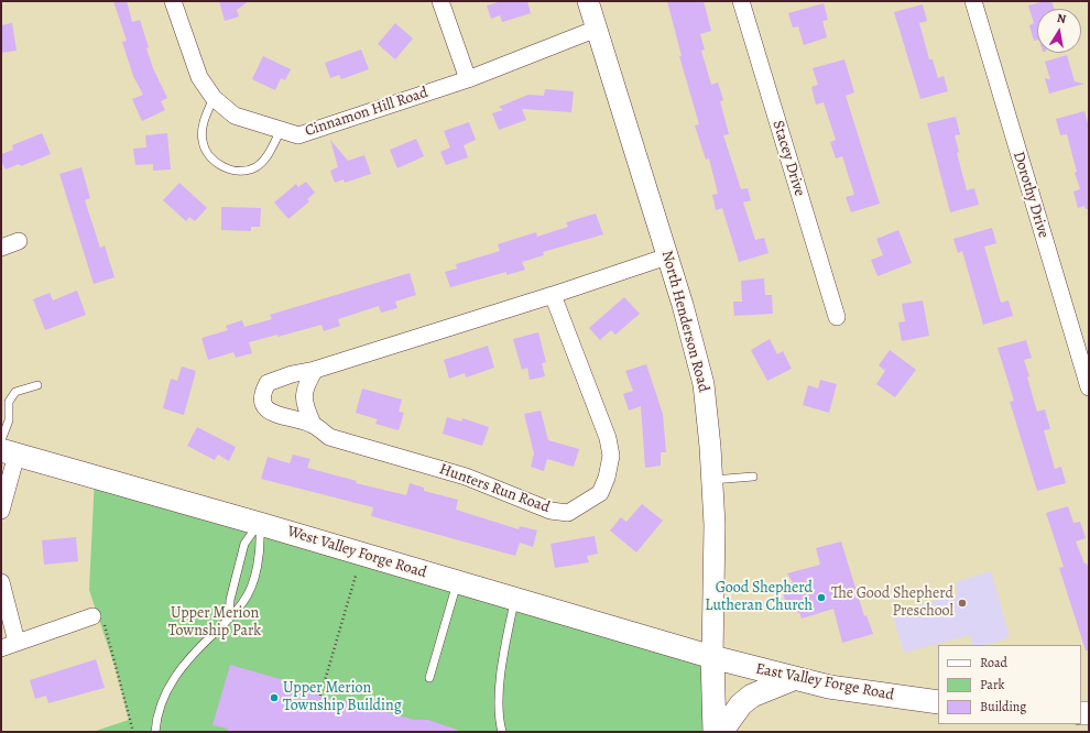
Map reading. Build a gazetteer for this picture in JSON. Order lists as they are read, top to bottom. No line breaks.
{"streets":{"main road":["North Henderson Road","West Valley Forge Road","East Valley Forge Road"],"street":["Cinnamon Hill Road","Stacey Drive","Dorothy Drive","Hunters Run Road"]},"crossings":[["Cinnamon Hill Road","North Henderson Road"],["North Henderson Road","Hunters Run Road"],["North Henderson Road","West Valley Forge Road"],["North Henderson Road","East Valley Forge Road"],["West Valley Forge Road","East Valley Forge Road"]],"parks":["Upper Merion Township Park"],"places":["Good Shepherd Lutheran Church","The Good Shepherd Preschool","Upper Merion Township Building"],"legend":["Road","Park","Building"],"north":"top"}
